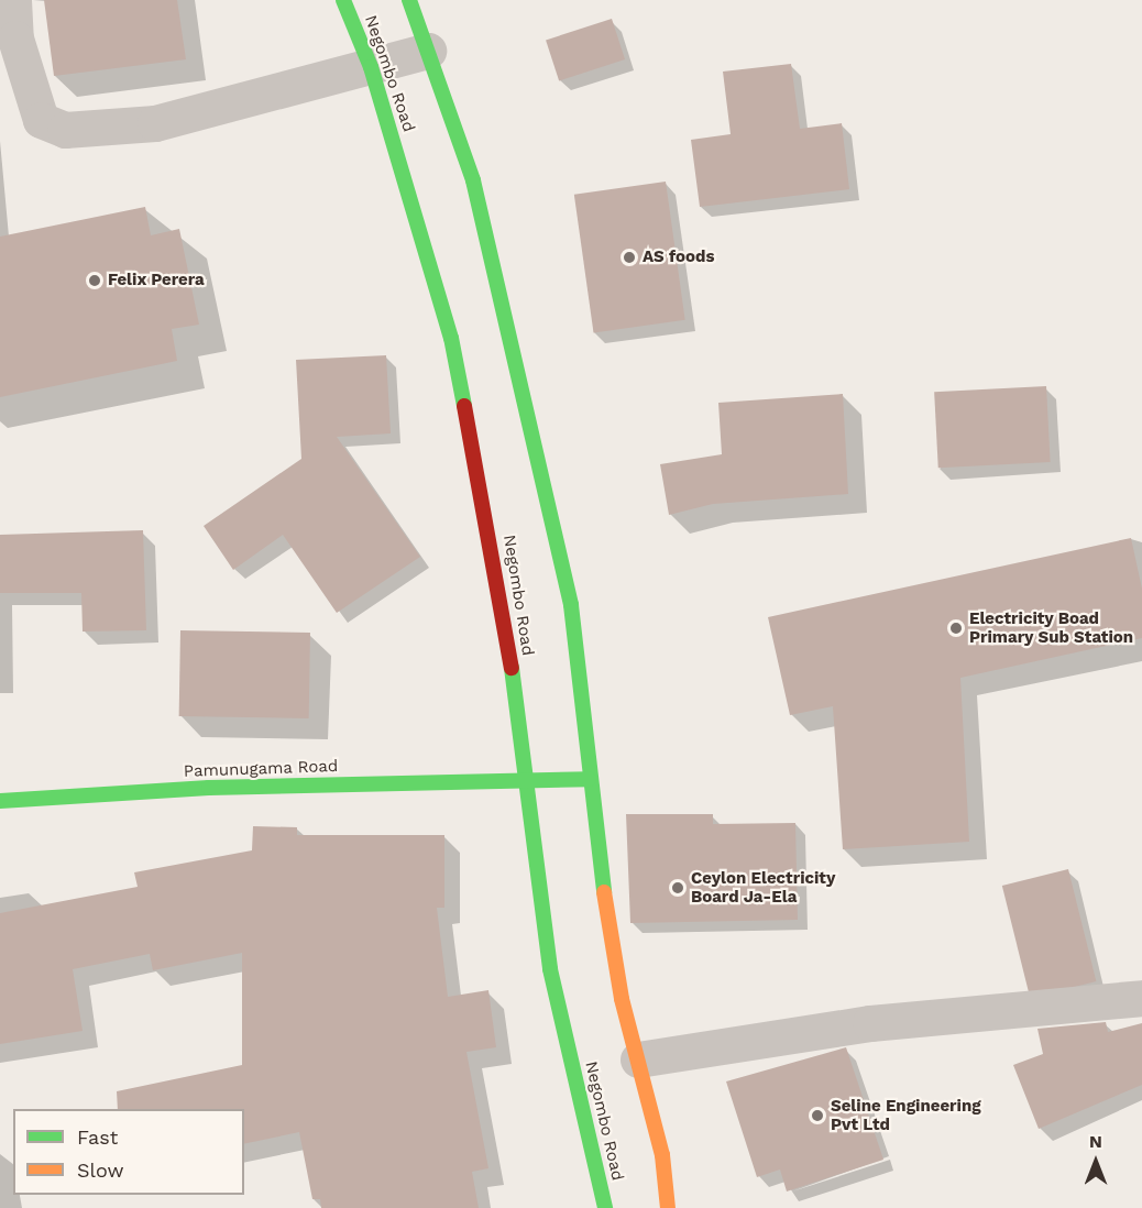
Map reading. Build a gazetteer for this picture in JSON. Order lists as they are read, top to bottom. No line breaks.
{"streets":{"main road":["Negombo Road","Pamunugama Road"]},"crossings":[["Negombo Road","Pamunugama Road"]],"places":["AS foods","Felix Perera","Electricity Boad Primary Sub Station","Ceylon Electricity Board Ja-Ela","Seline Engineering Pvt Ltd"],"legend":["Fast","Slow"],"north":"top"}
